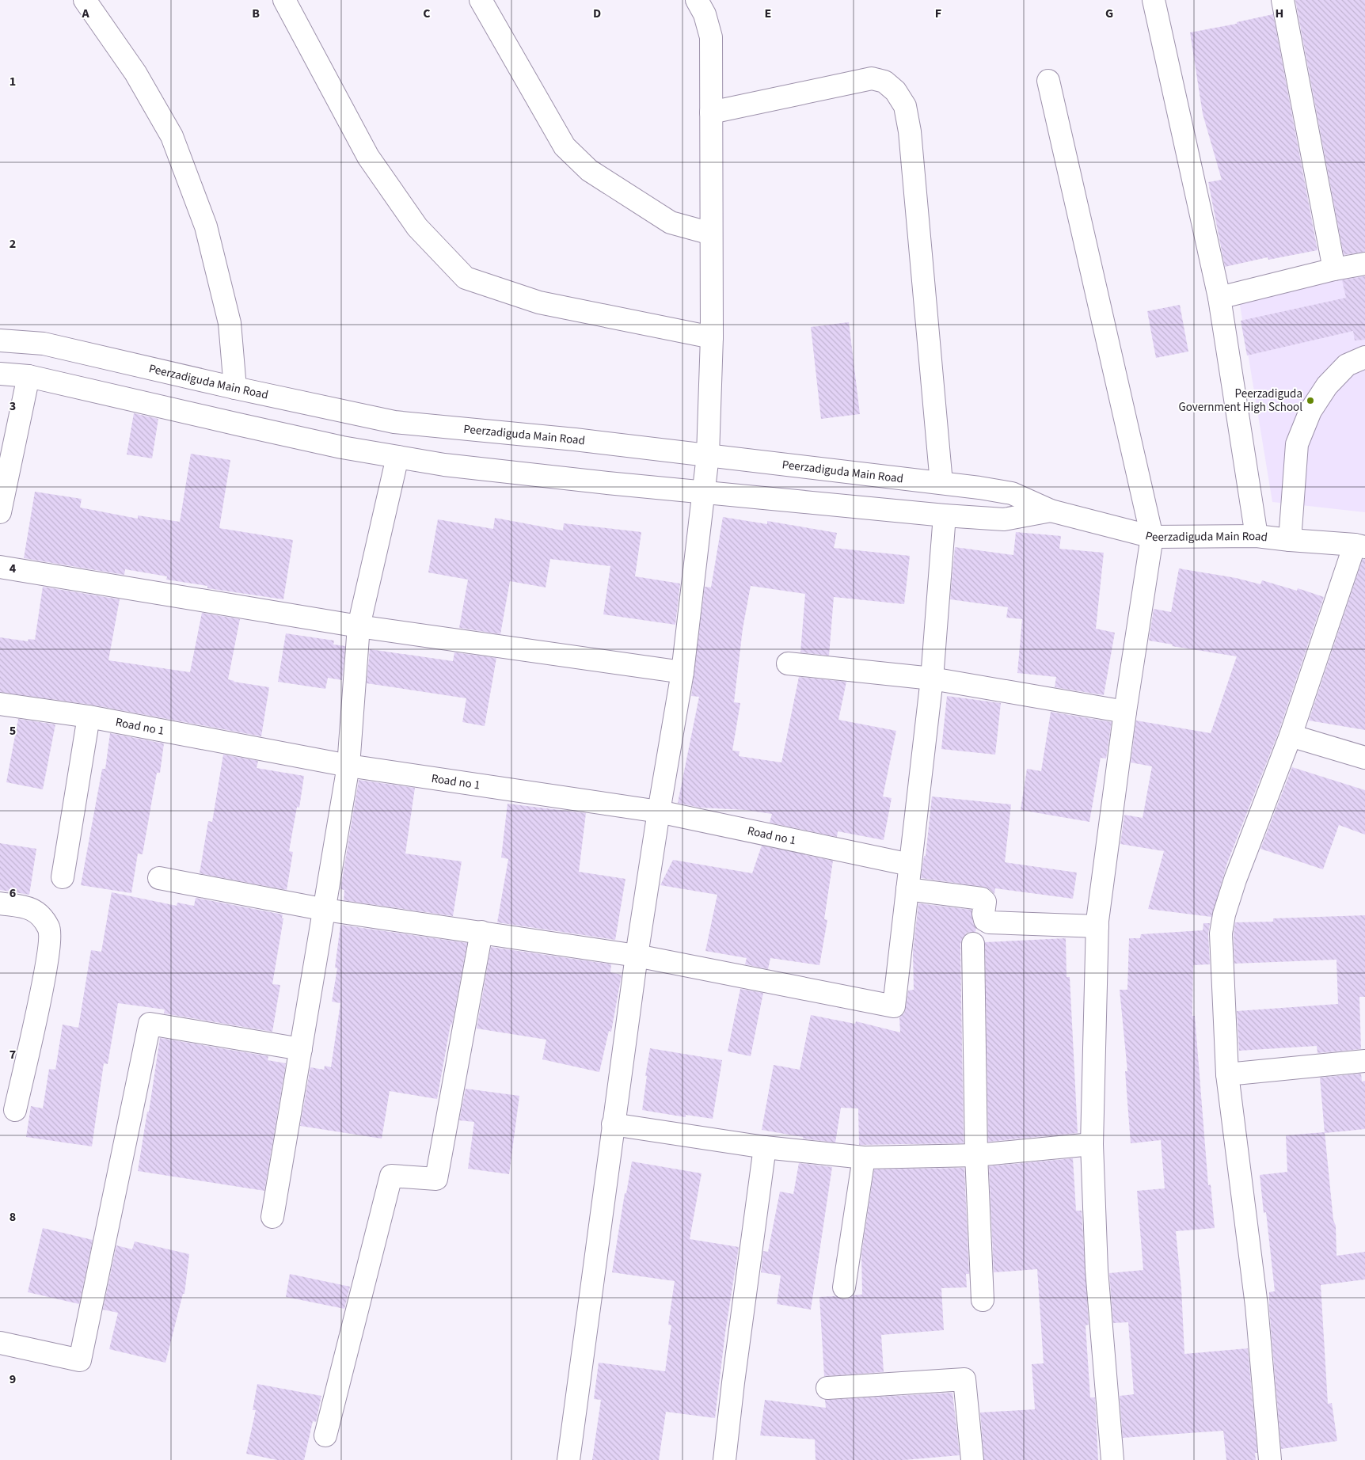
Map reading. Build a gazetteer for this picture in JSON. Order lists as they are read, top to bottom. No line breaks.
{"streets":{"street":["Peerzadiguda Main Road","Road no 1"]},"places":["Peerzadiguda Government High School"],"grid":{"columns":["A","B","C","D","E","F","G","H"],"rows":["1","2","3","4","5","6","7","8","9"]}}
